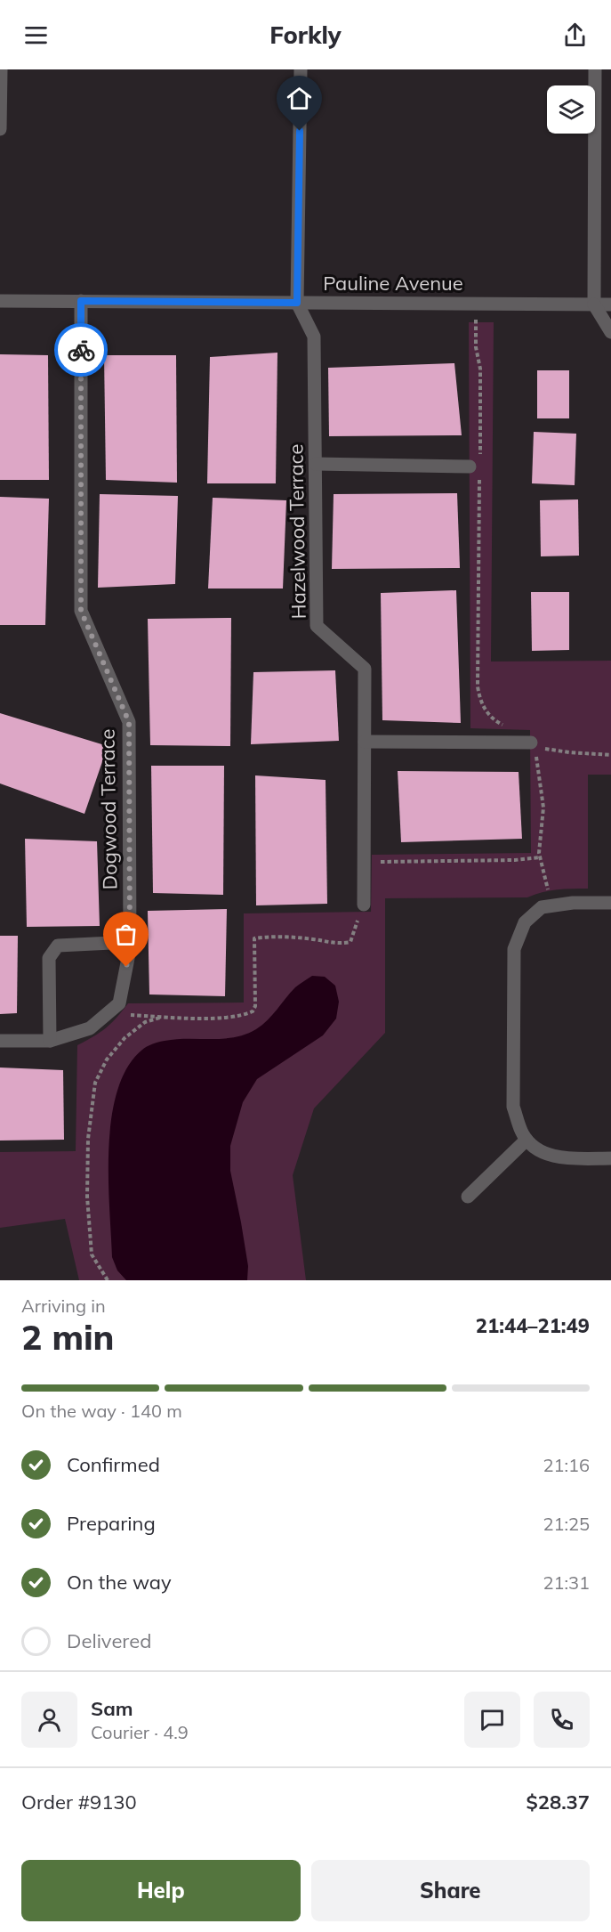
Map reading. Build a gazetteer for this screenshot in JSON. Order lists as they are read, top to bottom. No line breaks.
{"streets":{"street":["Pauline Avenue","Hazelwood Terrace","Dogwood Terrace"]},"crossings":[["Pauline Avenue","Hazelwood Terrace"],["Pauline Avenue","Dogwood Terrace"]],"page":{"header":"Forkly","heading":["2 min","Arriving in","21:44–21:49"],"panel":["Sam","Courier · 4.9","Order #9130","$28.37"],"bar":"On the way · 140 m","list":[["Confirmed","21:16"],["Preparing","21:25"],["On the way","21:31"],"Delivered"],"buttons":["Help","Share"]}}
